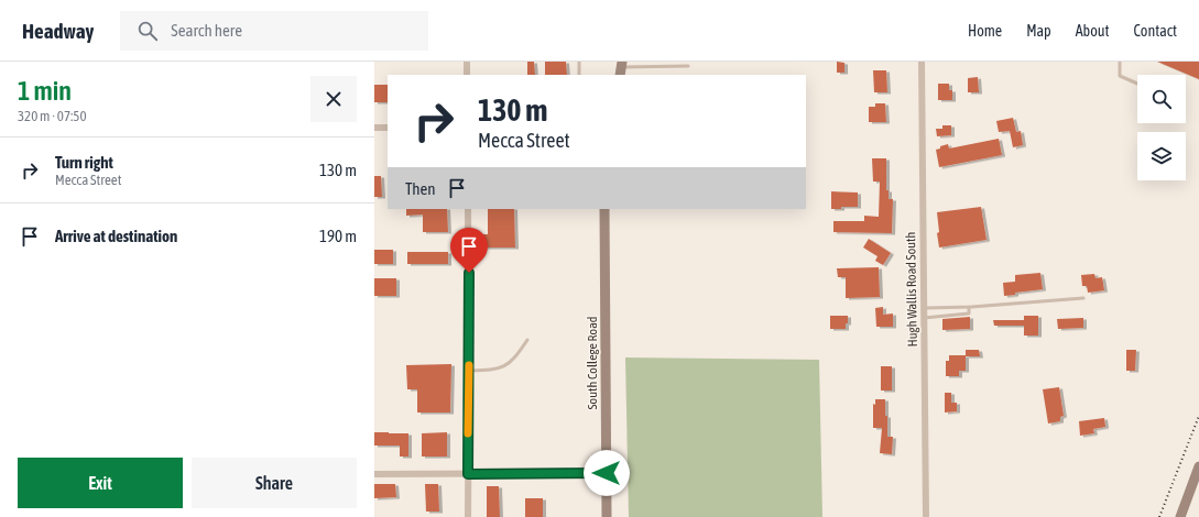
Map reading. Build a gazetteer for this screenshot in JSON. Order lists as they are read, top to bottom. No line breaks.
{"streets":{"street":["Hugh Wallis Road South","South College Road"]},"page":{"header":"Headway","search":"Search here","nav":["Home","Map","About","Contact"],"heading":["1 min","320 m · 07:50"],"turn":["130 m","Mecca Street"],"list":[{"name":"Turn right","note":"Mecca Street","value":"130 m"},{"name":"Arrive at destination","value":"190 m"}],"then":"Then","buttons":["Exit","Share"]}}
